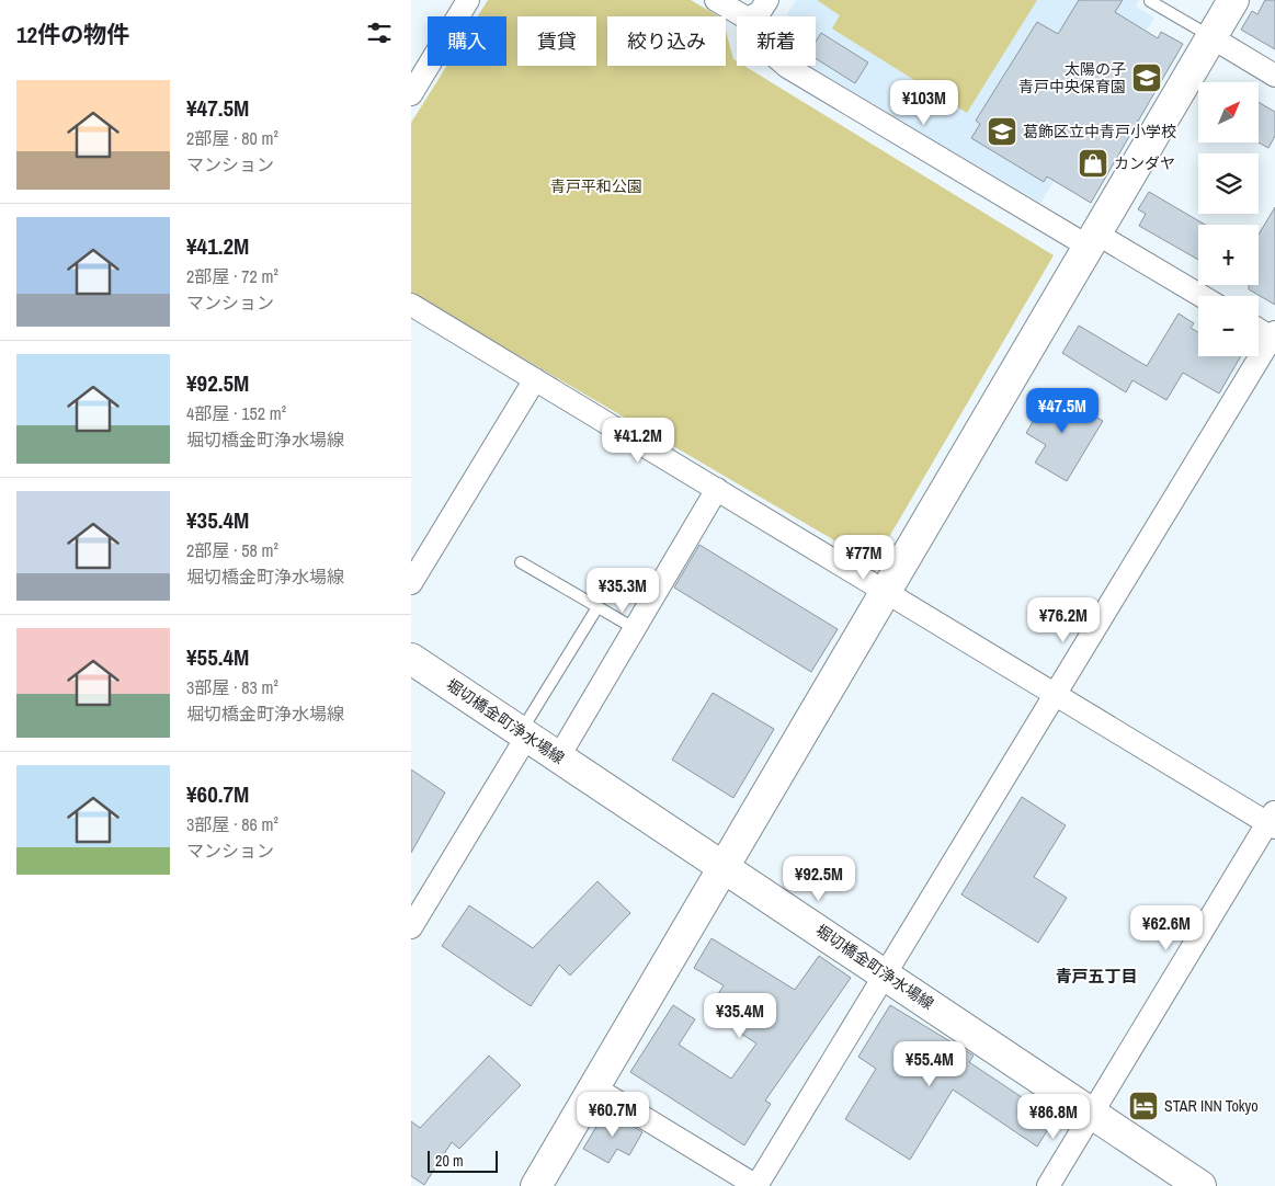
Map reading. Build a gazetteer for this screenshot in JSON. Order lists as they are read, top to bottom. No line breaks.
{"streets":{"street":["堀切橋金町浄水場線"]},"districts":["青戸五丁目"],"parks":["青戸平和公園"],"places":{"school or university":["太陽の子 青戸中央保育園","葛飾区立中青戸小学校"],"shop":["カンダヤ"],"hotel":["STAR INN Tokyo"]},"scale_bar":"20 m","north":"top right","page":{"heading":"12件の物件","chip":["購入","賃貸","絞り込み","新着"],"list":[{"name":"¥47.5M","note":"2部屋 · 80 m² · マンション"},{"name":"¥41.2M","note":"2部屋 · 72 m² · マンション"},{"name":"¥92.5M","note":"4部屋 · 152 m² · 堀切橋金町浄水場線"},{"name":"¥35.4M","note":"2部屋 · 58 m² · 堀切橋金町浄水場線"},{"name":"¥55.4M","note":"3部屋 · 83 m² · 堀切橋金町浄水場線"},{"name":"¥60.7M","note":"3部屋 · 86 m² · マンション"}],"price":["¥103M","¥47.5M","¥41.2M","¥77M","¥35.3M","¥76.2M","¥92.5M","¥62.6M","¥35.4M","¥55.4M","¥60.7M","¥86.8M"],"map_buttons":["+","−"],"scale":"20 m"}}
